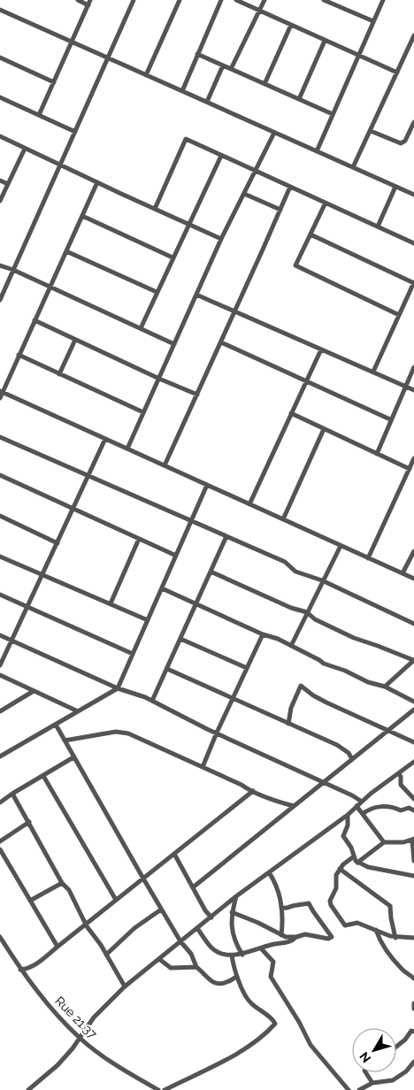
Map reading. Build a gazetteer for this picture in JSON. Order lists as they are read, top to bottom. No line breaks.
{"streets":{"street":["Rue 21.37"]},"north":"bottom left"}
